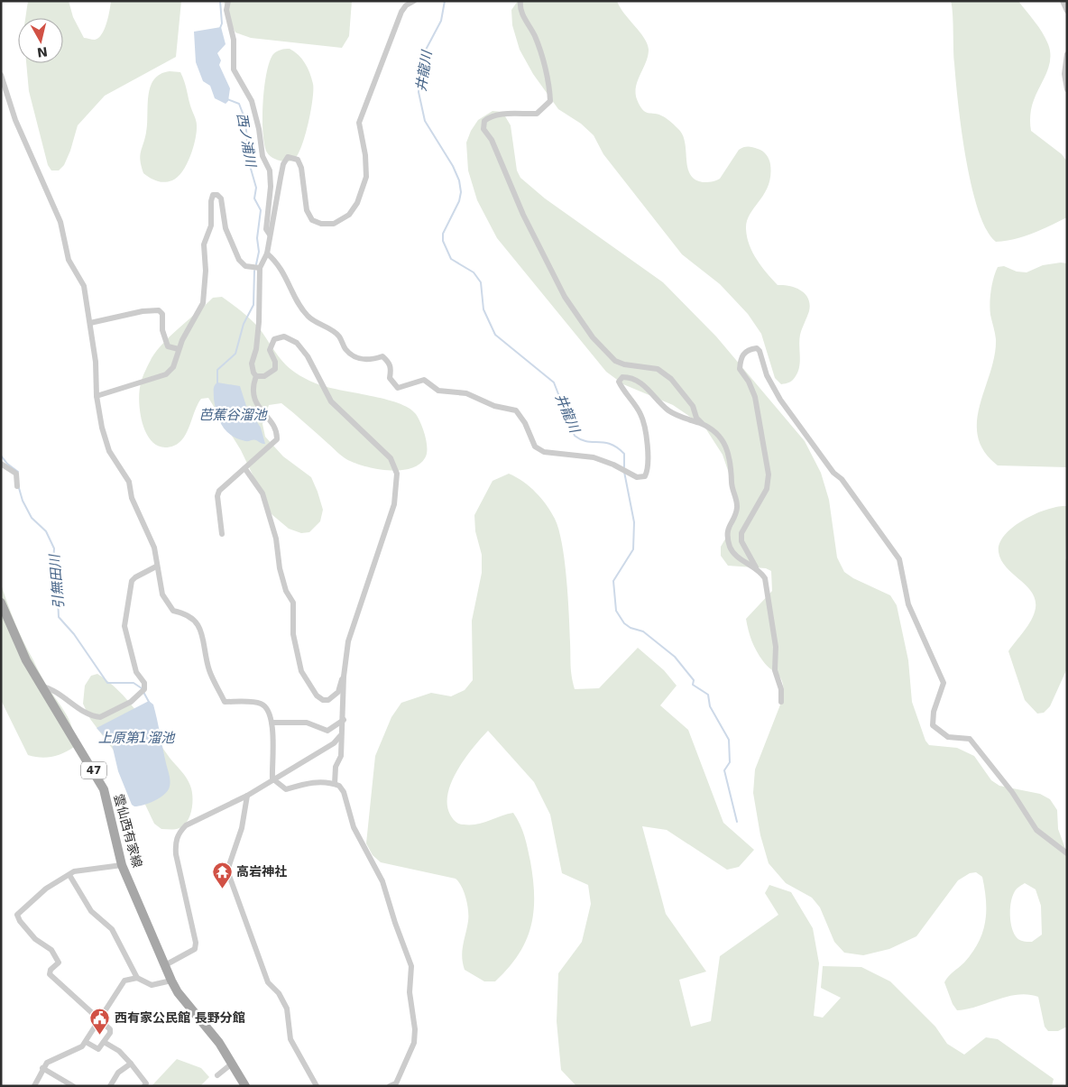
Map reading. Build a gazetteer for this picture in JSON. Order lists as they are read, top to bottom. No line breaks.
{"streets":{"main road":["47","雲仙西有家線"]},"water":["井龍川","西ノ浦川","芭蕉谷溜池","引無田川","上原第1溜池"],"places":{"temple":["高岩神社"],"public building":["西有家公民館 長野分館"]},"north":"bottom"}
